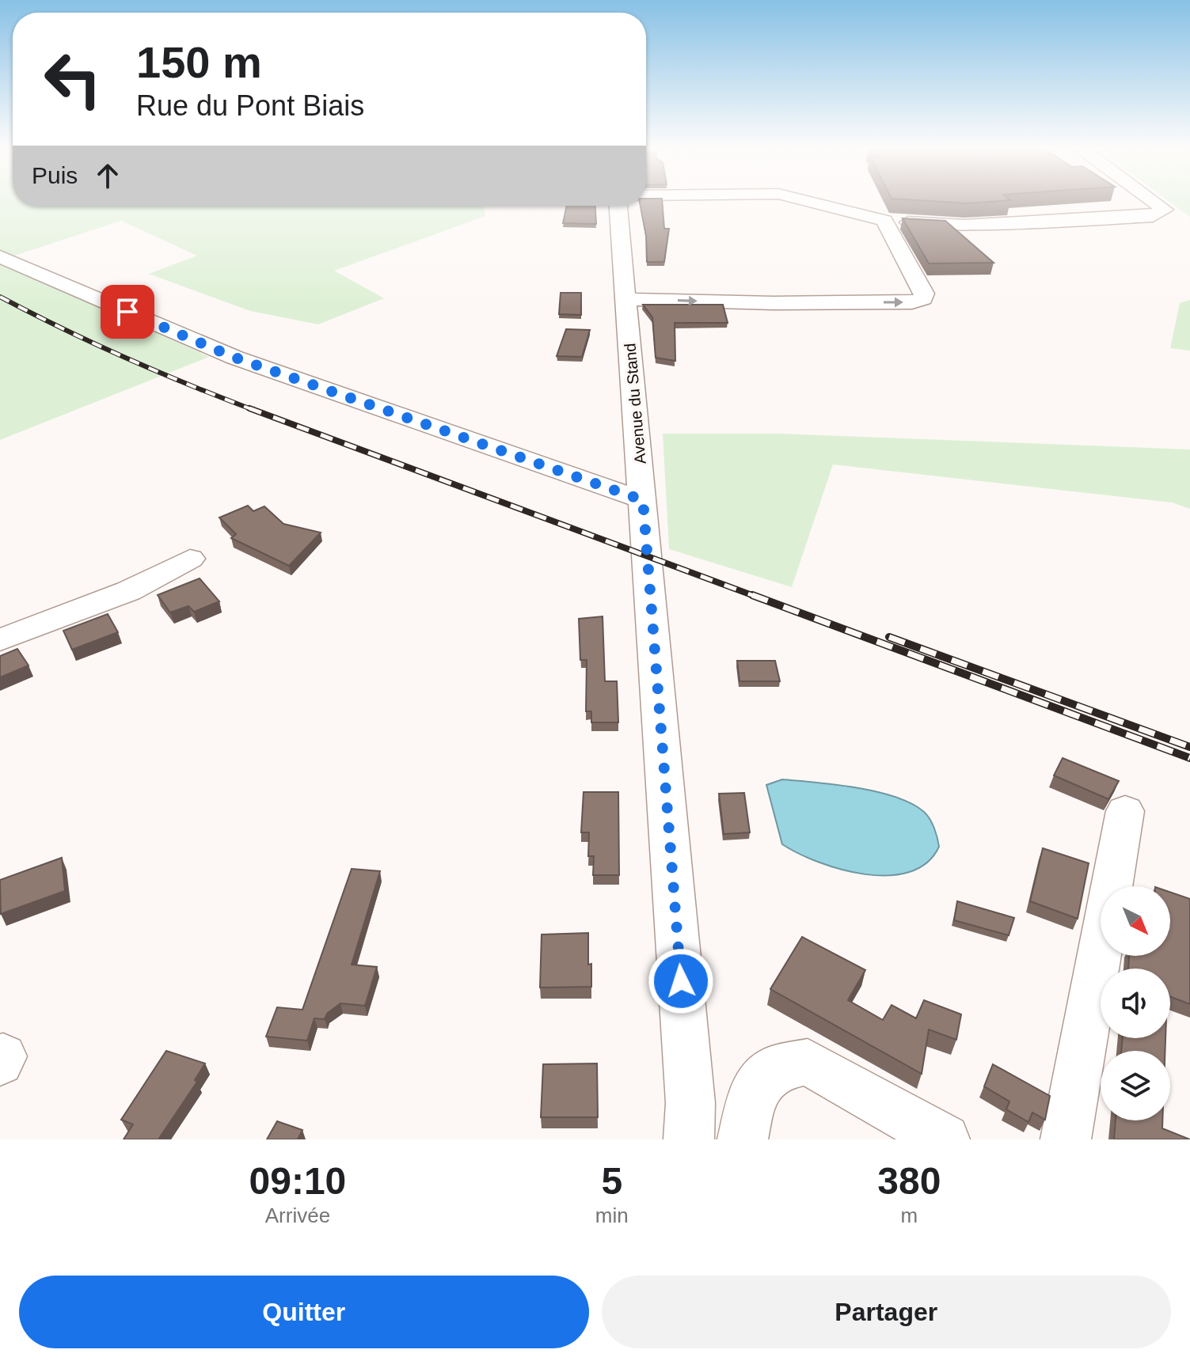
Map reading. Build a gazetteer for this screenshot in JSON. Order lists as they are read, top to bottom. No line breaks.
{"streets":{"street":["Avenue du Stand"]},"north":"bottom right","page":{"turn":["150 m","Rue du Pont Biais"],"then":"Puis","eta":["09:10","Arrivée","5","min","380","m"],"buttons":["Quitter","Partager"]}}
